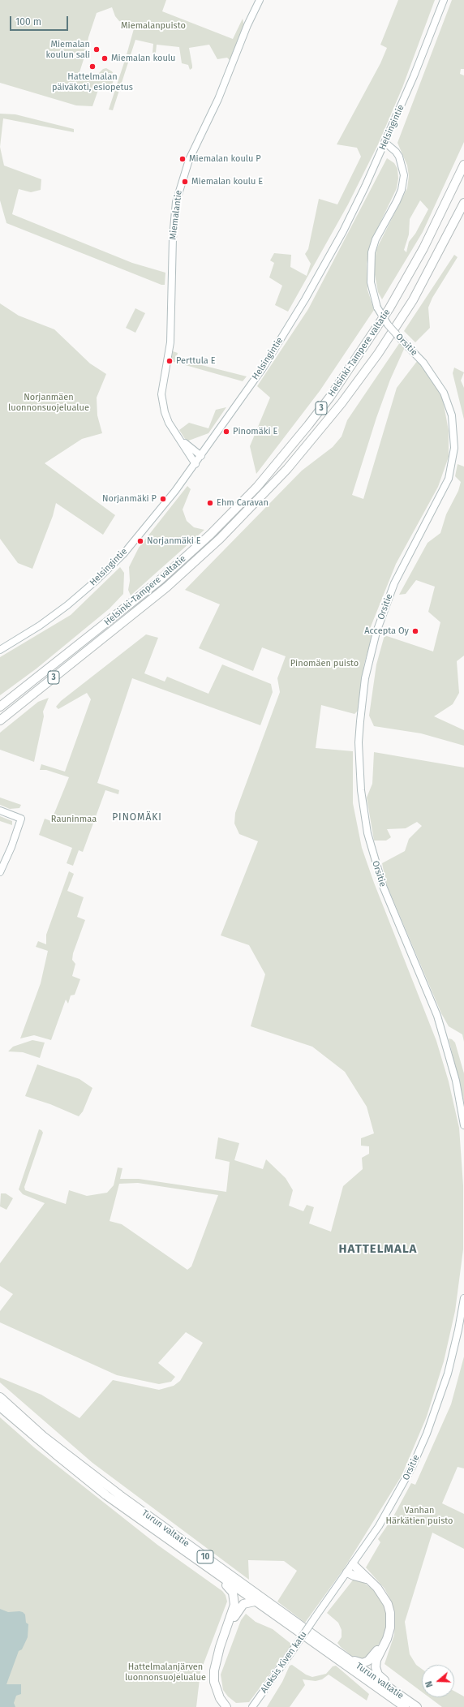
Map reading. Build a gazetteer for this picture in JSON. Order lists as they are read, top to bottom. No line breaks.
{"streets":{"highway":["Helsinki-Tampere valtatie","3","Turun valtatie","10"],"main road":["Helsingintie","Miemalantie","Orsitie","Aleksis Kiven katu"]},"crossings":[["Helsingintie","Miemalantie"],["Helsingintie","Orsitie"],["Orsitie","Aleksis Kiven katu"]],"districts":["PINOMÄKI","HATTELMALA"],"parks":["Miemalanpuisto","Norjanmäen luonnonsuojelualue","Pinomäen puisto","Rauninmaa","Vanhan Härkätien puisto","Hattelmalanjärven luonnonsuojelualue"],"places":["Miemalan koulun sali","Miemalan koulu","Hattelmalan päiväkoti, esiopetus","Miemalan koulu P","Miemalan koulu E","Perttula E","Pinomäki E","Norjanmäki P","Ehm Caravan","Norjanmäki E","Accepta Oy"],"scale_bar":"100 m","north":"left"}
